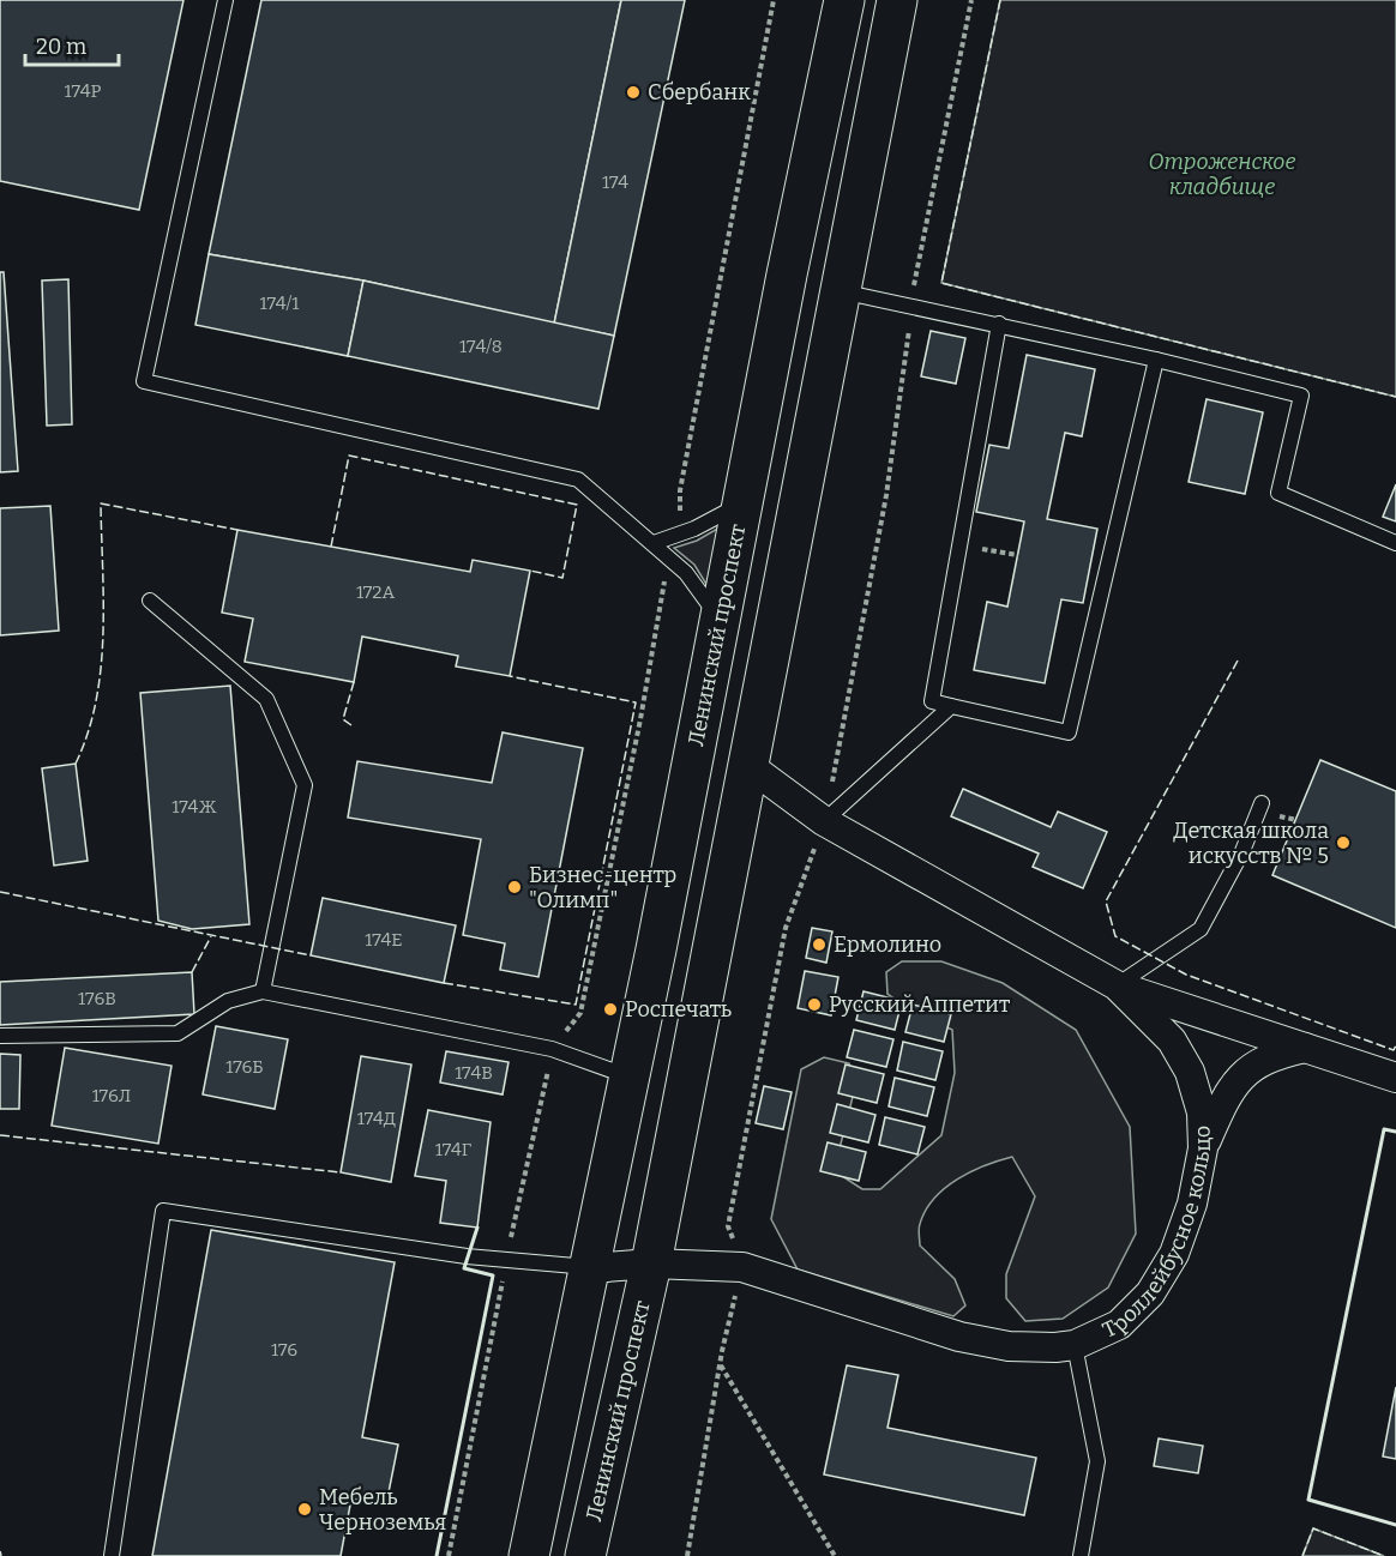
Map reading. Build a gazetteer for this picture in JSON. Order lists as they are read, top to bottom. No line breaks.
{"streets":{"main road":["Ленинский проспект"],"street":["Троллейбусное кольцо"]},"crossings":[["Ленинский проспект","Троллейбусное кольцо"]],"parks":["Отроженское кладбище"],"places":["Сбербанк","Детская школа искусств № 5","Бизнес-центр \"Олимп\"","Ермолино","Русский Аппетит","Роспечать","Мебель Черноземья"],"house_numbers":["174Р","174","174/1","174/8","172А","174Ж","174Е","176В","176Б","174В","176Л","174Д","174Г","176"],"scale_bar":"20 m"}
